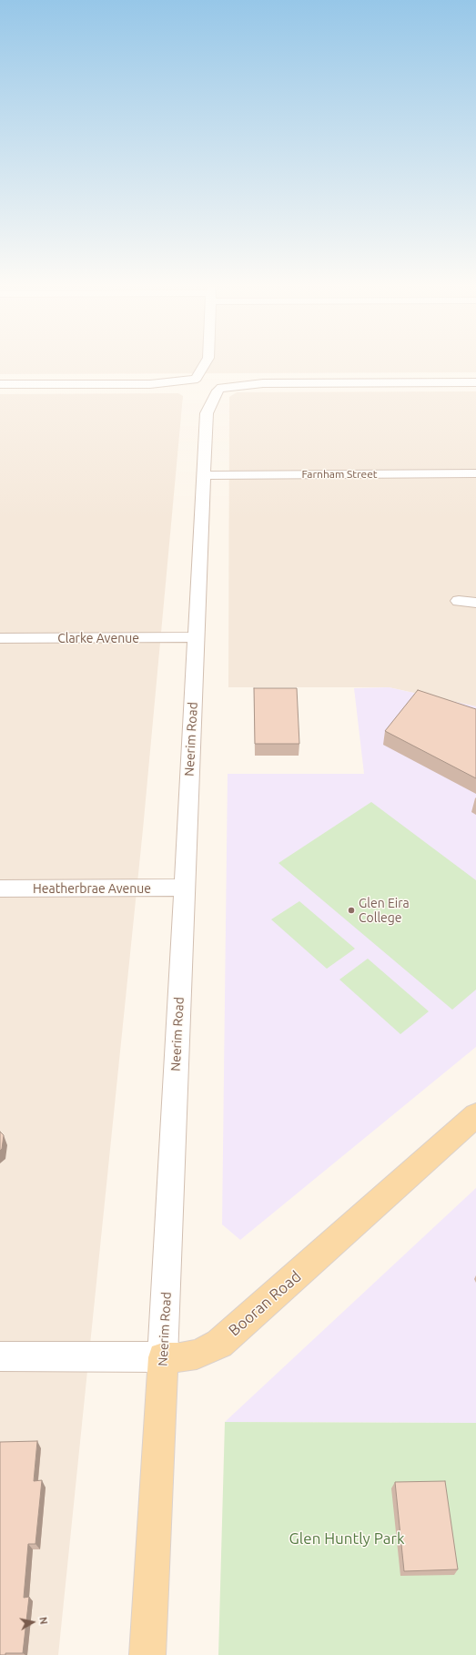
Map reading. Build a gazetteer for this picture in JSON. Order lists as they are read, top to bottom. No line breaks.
{"streets":{"main road":["Neerim Road","Booran Road"],"street":["Farnham Street","Clarke Avenue","Heatherbrae Avenue"]},"crossings":[["Farnham Street","Neerim Road"],["Clarke Avenue","Neerim Road"],["Neerim Road","Heatherbrae Avenue"],["Neerim Road","Booran Road"]],"parks":["Glen Huntly Park"],"places":["Glen Eira College"],"north":"right"}
